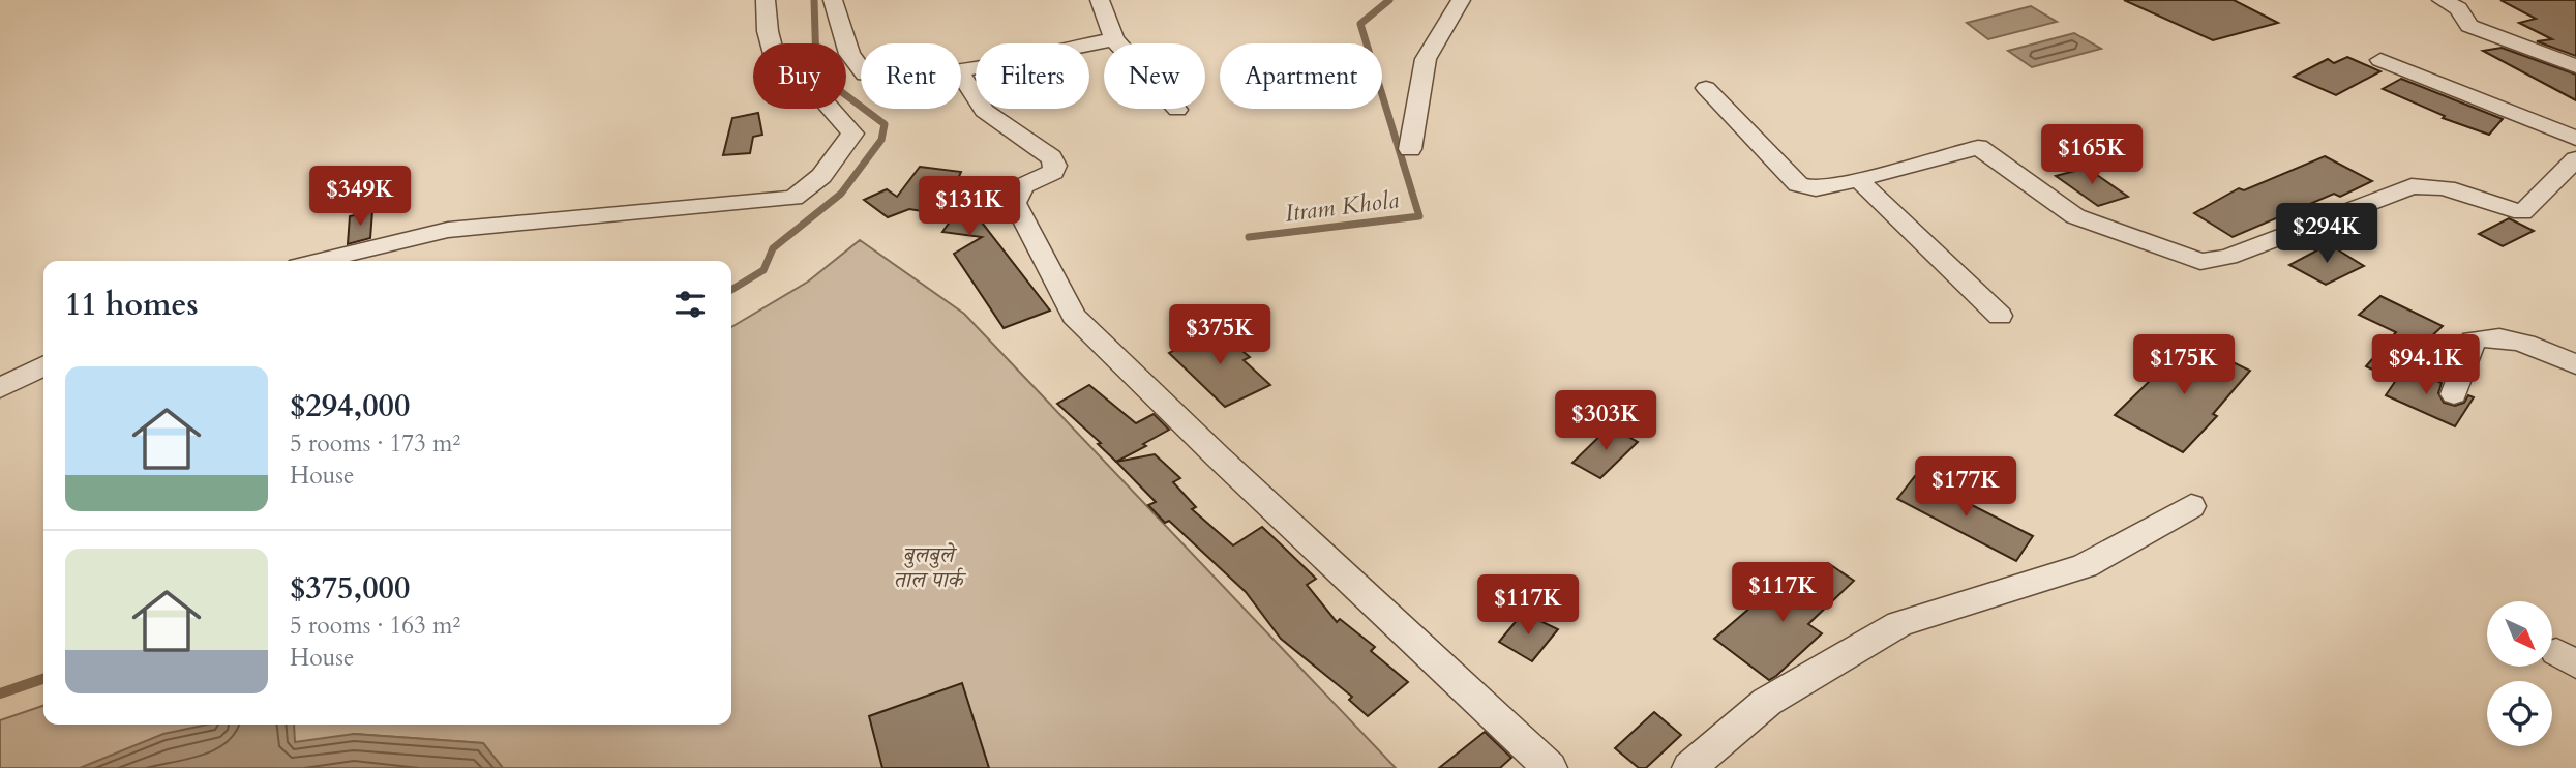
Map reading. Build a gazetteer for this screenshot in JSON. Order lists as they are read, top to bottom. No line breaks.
{"water":["Itram Khola"],"parks":["बुलबुले ताल पार्क"],"north":"bottom right","page":{"chip":["Buy","Rent","Filters","New","Apartment"],"price":["$165K","$349K","$131K","$294K","$375K","$175K","$94.1K","$303K","$177K","$117K","$117K"],"heading":"11 homes","list":[{"name":"$294,000","note":"5 rooms · 173 m² · House"},{"name":"$375,000","note":"5 rooms · 163 m² · House"}]}}
